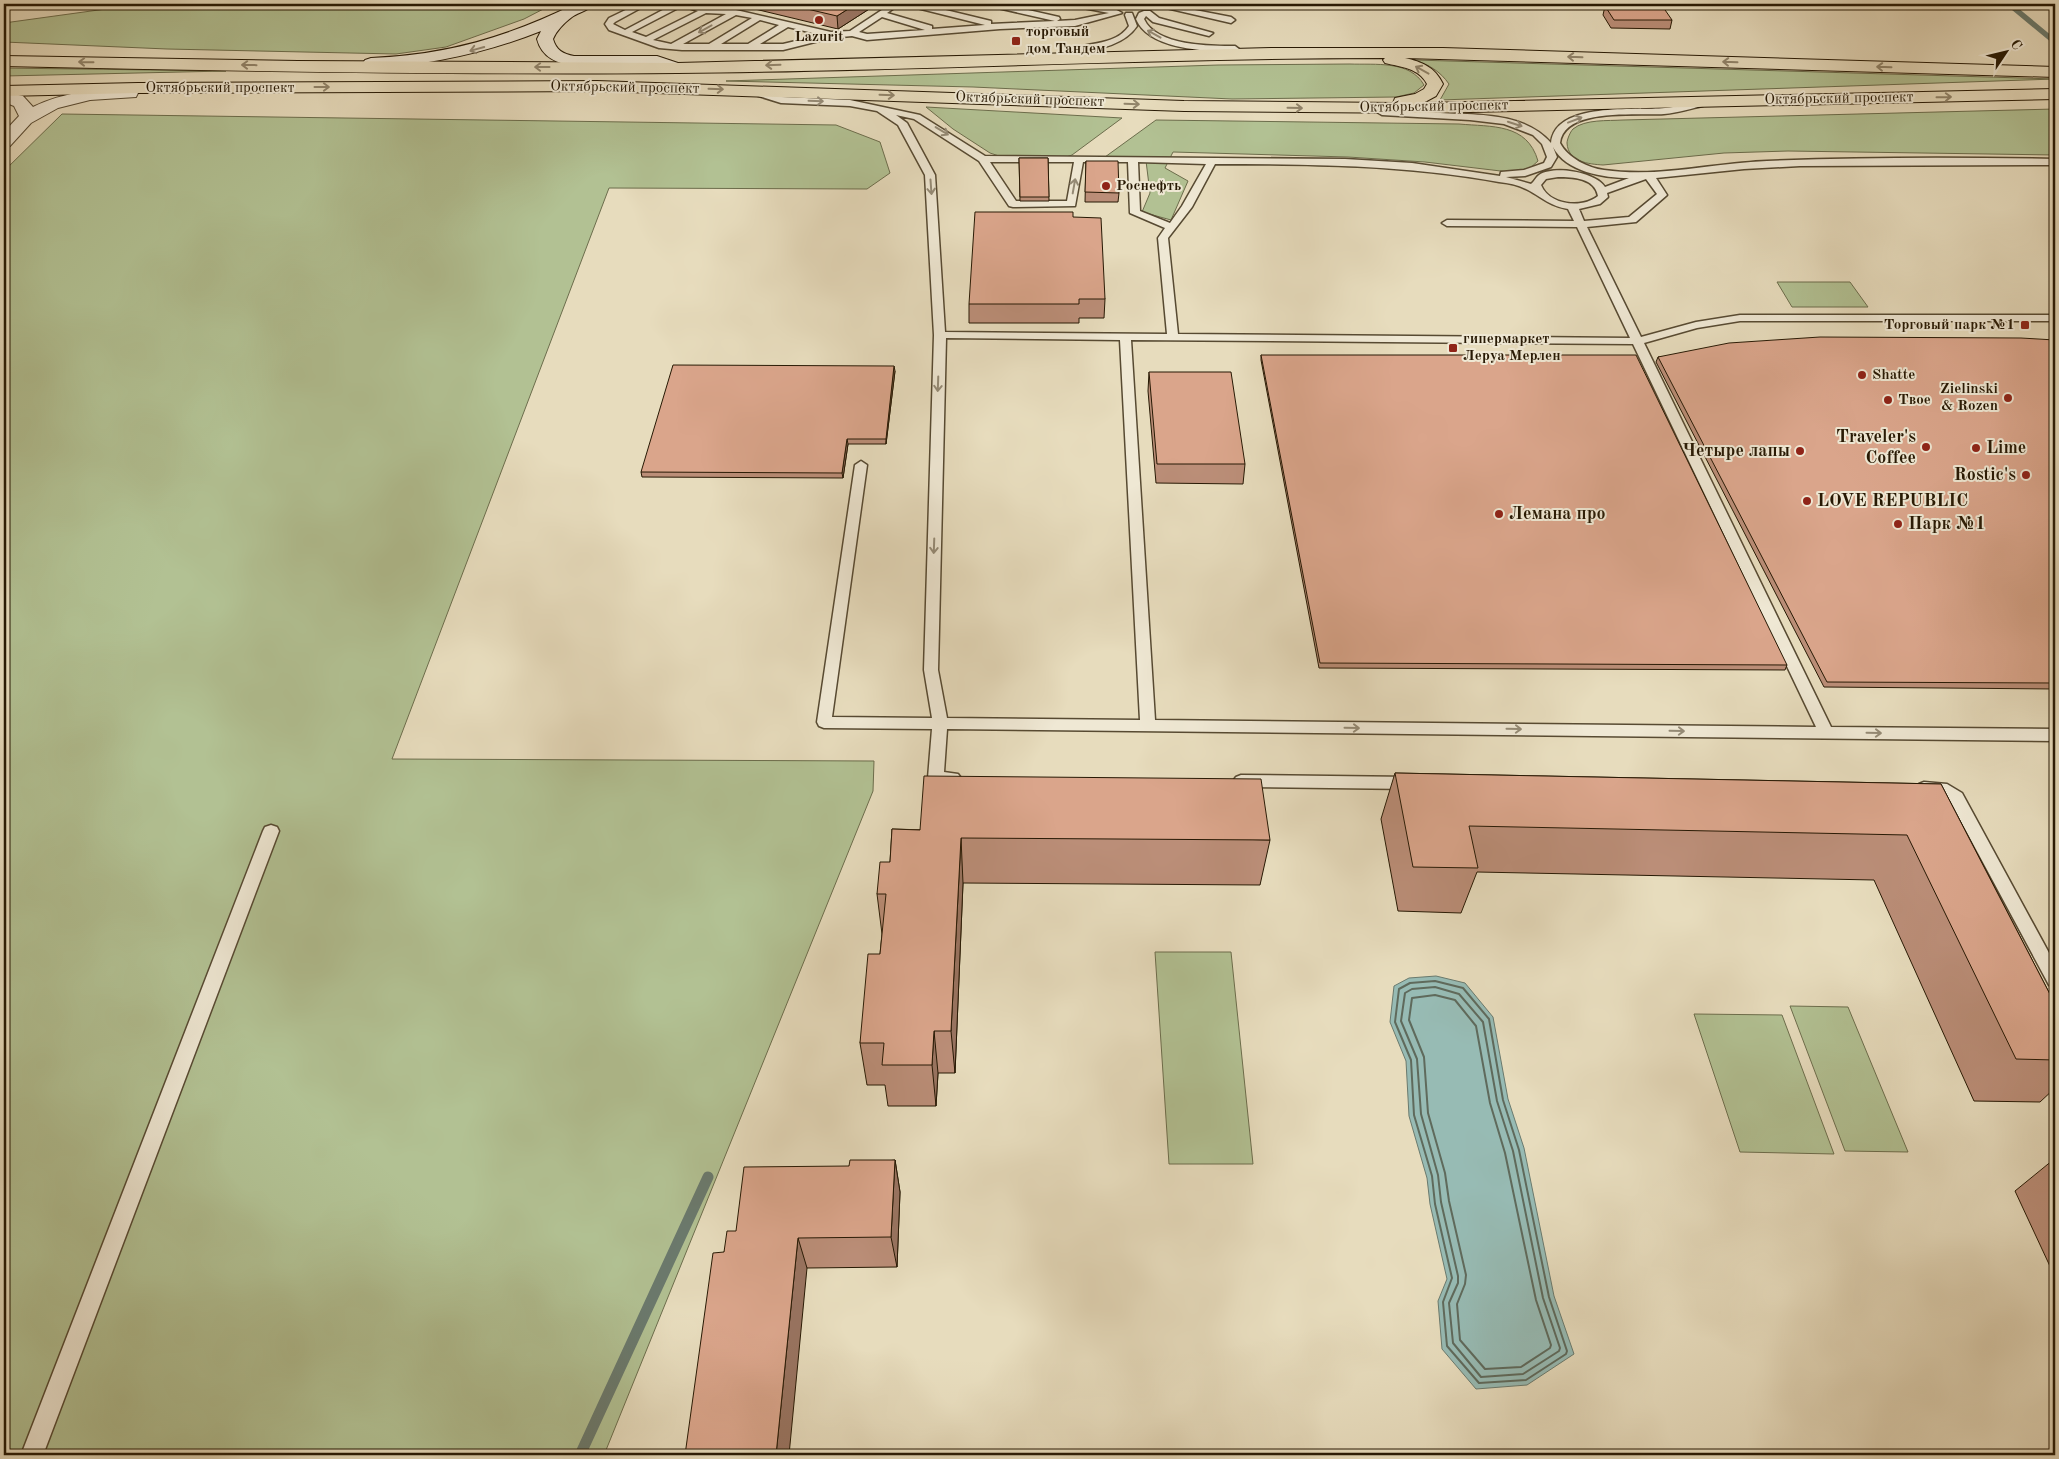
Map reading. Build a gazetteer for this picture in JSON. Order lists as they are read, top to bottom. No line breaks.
{"streets":{"main road":["Октябрьский проспект"]},"places":{"other":["Lazurit","Роснефть","Shatte","Zielinski & Rozen","Твое","Traveler's Coffee","Lime","Четыре лапы","Rostic's","LOVE REPUBLIC","Лемана про","Парк №1"],"transit":["торговый дом Тандем","Торговый парк №1","гипермаркет Леруа Мерлен"]},"north":"top right"}
